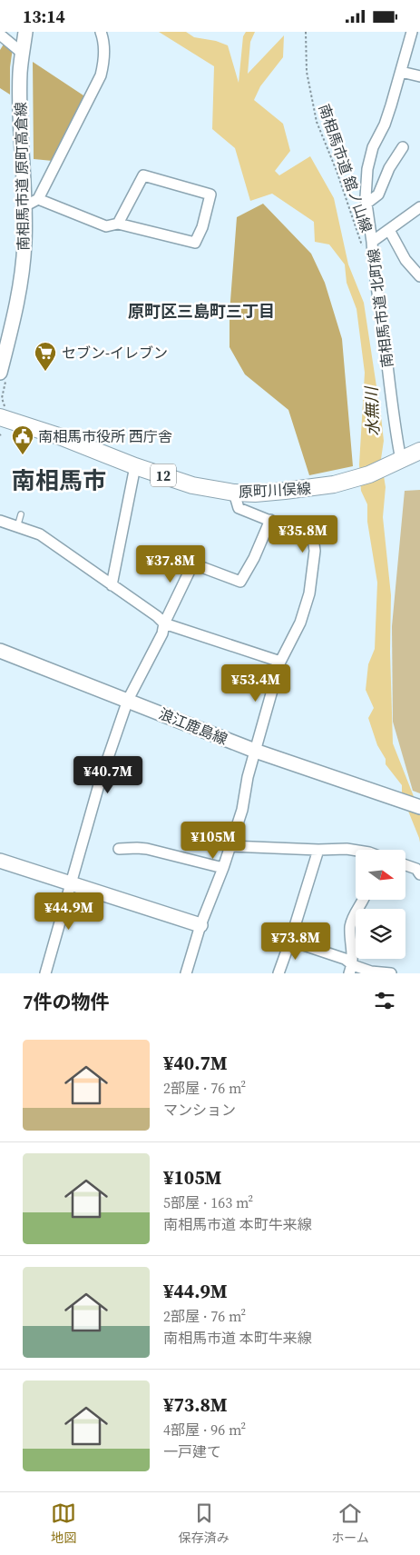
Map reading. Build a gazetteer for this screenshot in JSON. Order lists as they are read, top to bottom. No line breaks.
{"streets":{"main road":["12","原町川俣線"],"street":["南相馬市道 原町高倉線","南相馬市道 北町線","浪江鹿島線"],"path":["南相馬市道 舘ノ山線"]},"crossings":[["南相馬市道 北町線","原町川俣線"]],"districts":["原町区三島町三丁目","南相馬市"],"water":["水無川"],"places":{"supermarket":["セブン-イレブン"],"public building":["南相馬市役所 西庁舎"]},"north":"right","page":{"status":"13:14","price":["¥35.8M","¥37.8M","¥53.4M","¥40.7M","¥105M","¥44.9M","¥73.8M"],"heading":"7件の物件","list":[{"name":"¥40.7M","note":"2部屋 · 76 m² · マンション"},{"name":"¥105M","note":"5部屋 · 163 m² · 南相馬市道 本町牛来線"},{"name":"¥44.9M","note":"2部屋 · 76 m² · 南相馬市道 本町牛来線"},{"name":"¥73.8M","note":"4部屋 · 96 m² · 一戸建て"}],"tabs":["地図","保存済み","ホーム"]}}
